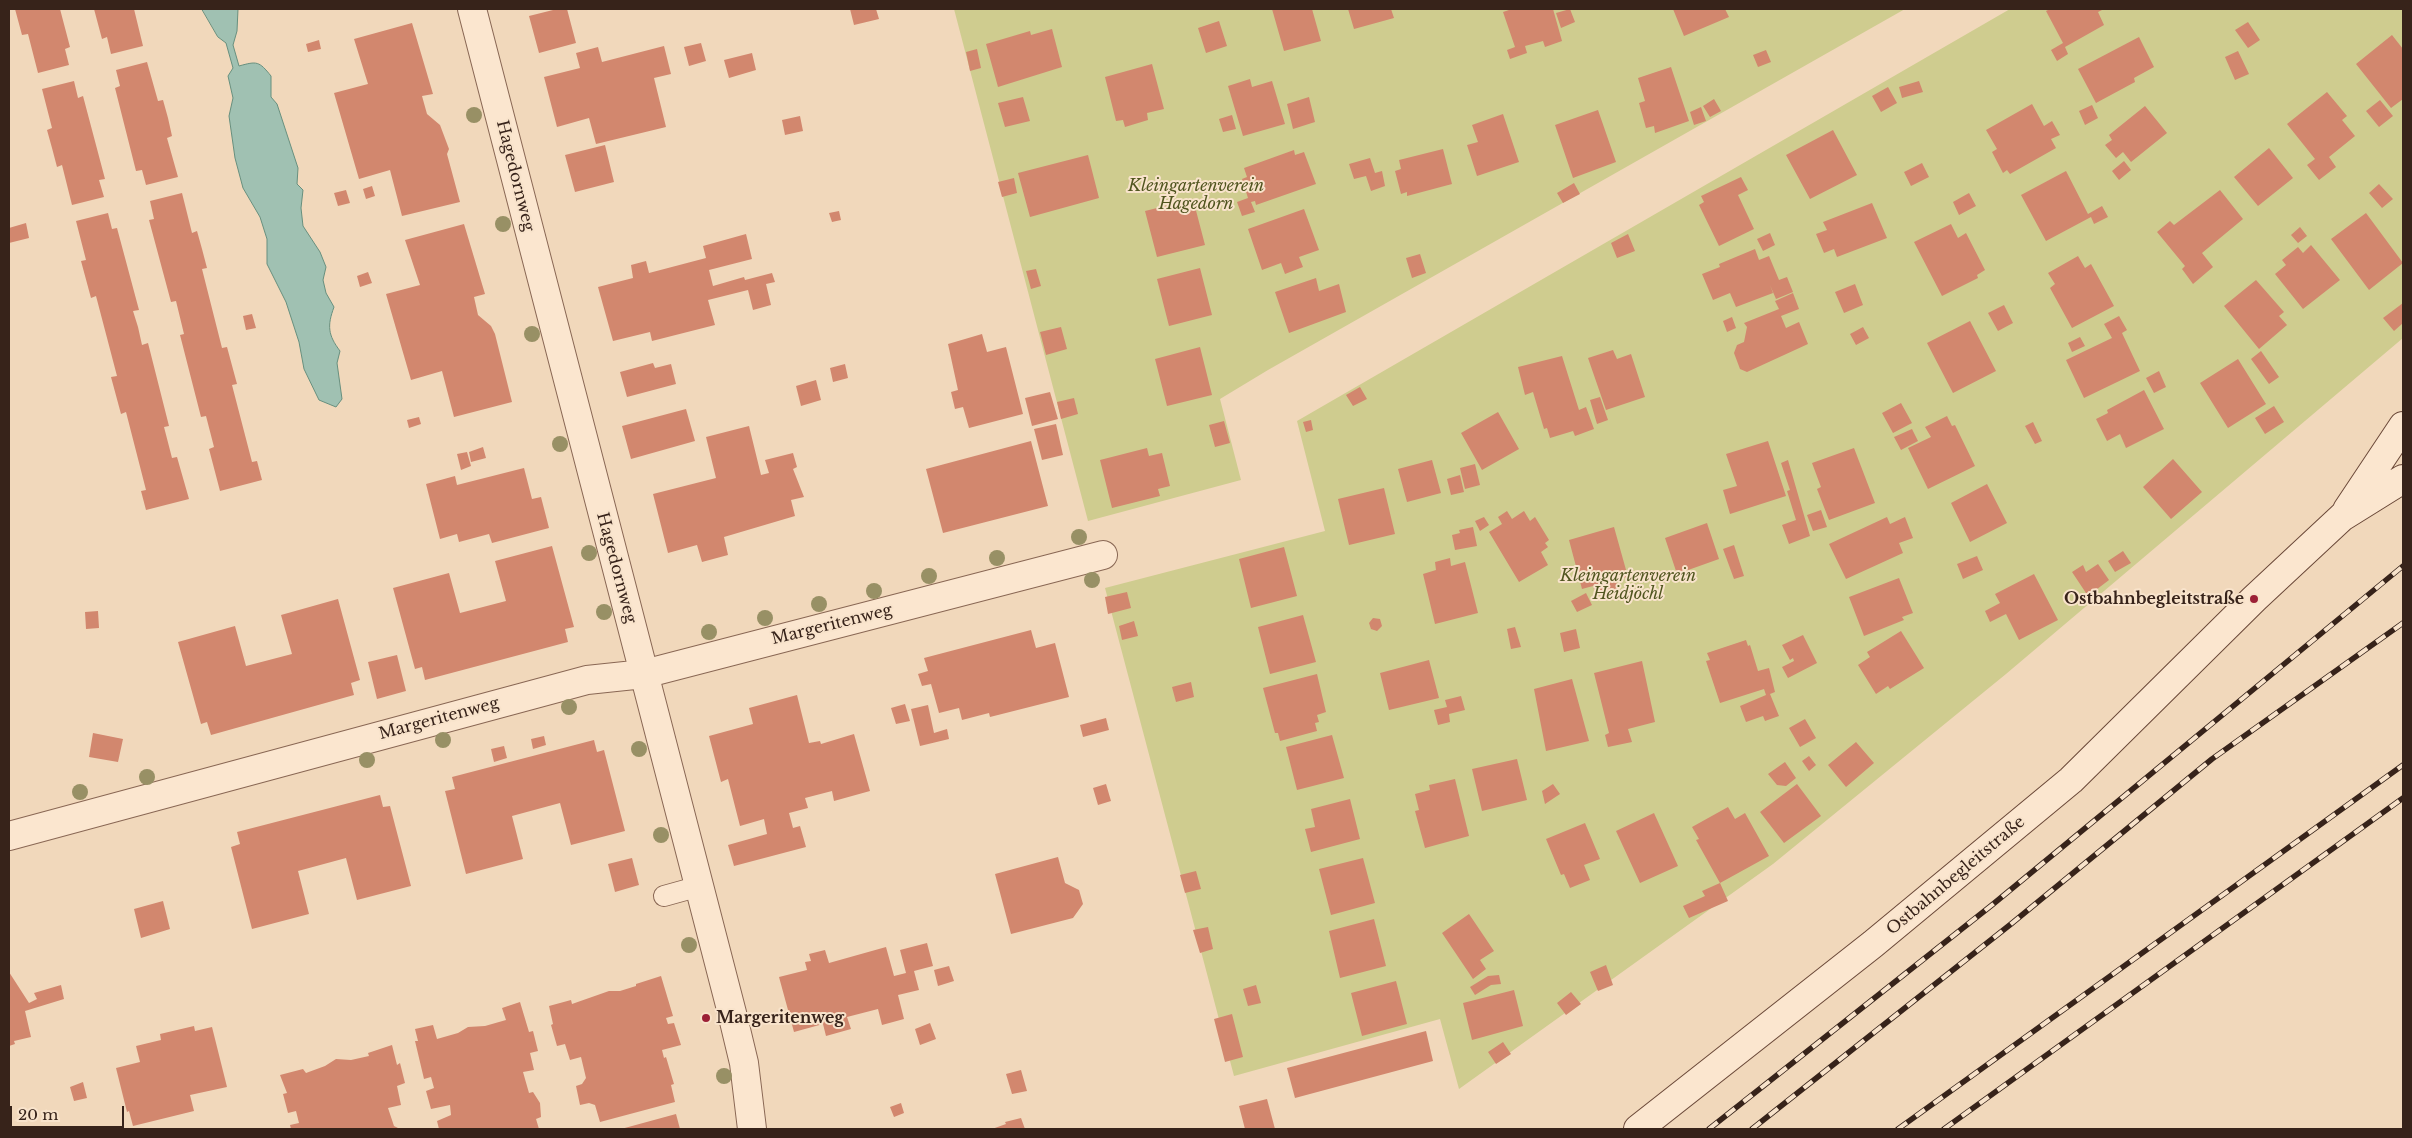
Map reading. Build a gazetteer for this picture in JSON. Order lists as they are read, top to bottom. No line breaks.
{"streets":{"street":["Hagedornweg","Margeritenweg","Ostbahnbegleitstraße"]},"crossings":[["Hagedornweg","Margeritenweg"]],"parks":["Kleingartenverein Hagedorn","Kleingartenverein Heidjöchl"],"places":["Ostbahnbegleitstraße","Margeritenweg"],"scale_bar":"20 m"}
